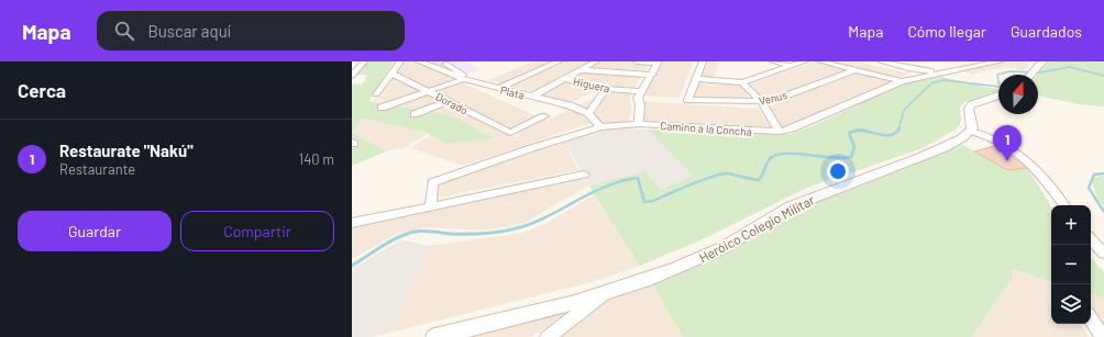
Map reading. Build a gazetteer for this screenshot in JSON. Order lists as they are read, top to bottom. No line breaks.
{"streets":{"street":["Higuera","Plata","Venus","Dorado","Camino a la Concha","Heróico Colegio Militar"]},"crossings":[["Plata","Camino a la Concha"]],"north":"top","page":{"header":"Mapa","search":"Buscar aquí","nav":["Mapa","Cómo llegar","Guardados"],"heading":"Cerca","list":[{"mark":"1","name":"Restaurate \"Nakú\"","note":"Restaurante","value":"140 m"}],"pins":"1","buttons":["Guardar","Compartir"],"map_buttons":["+","−"]}}
